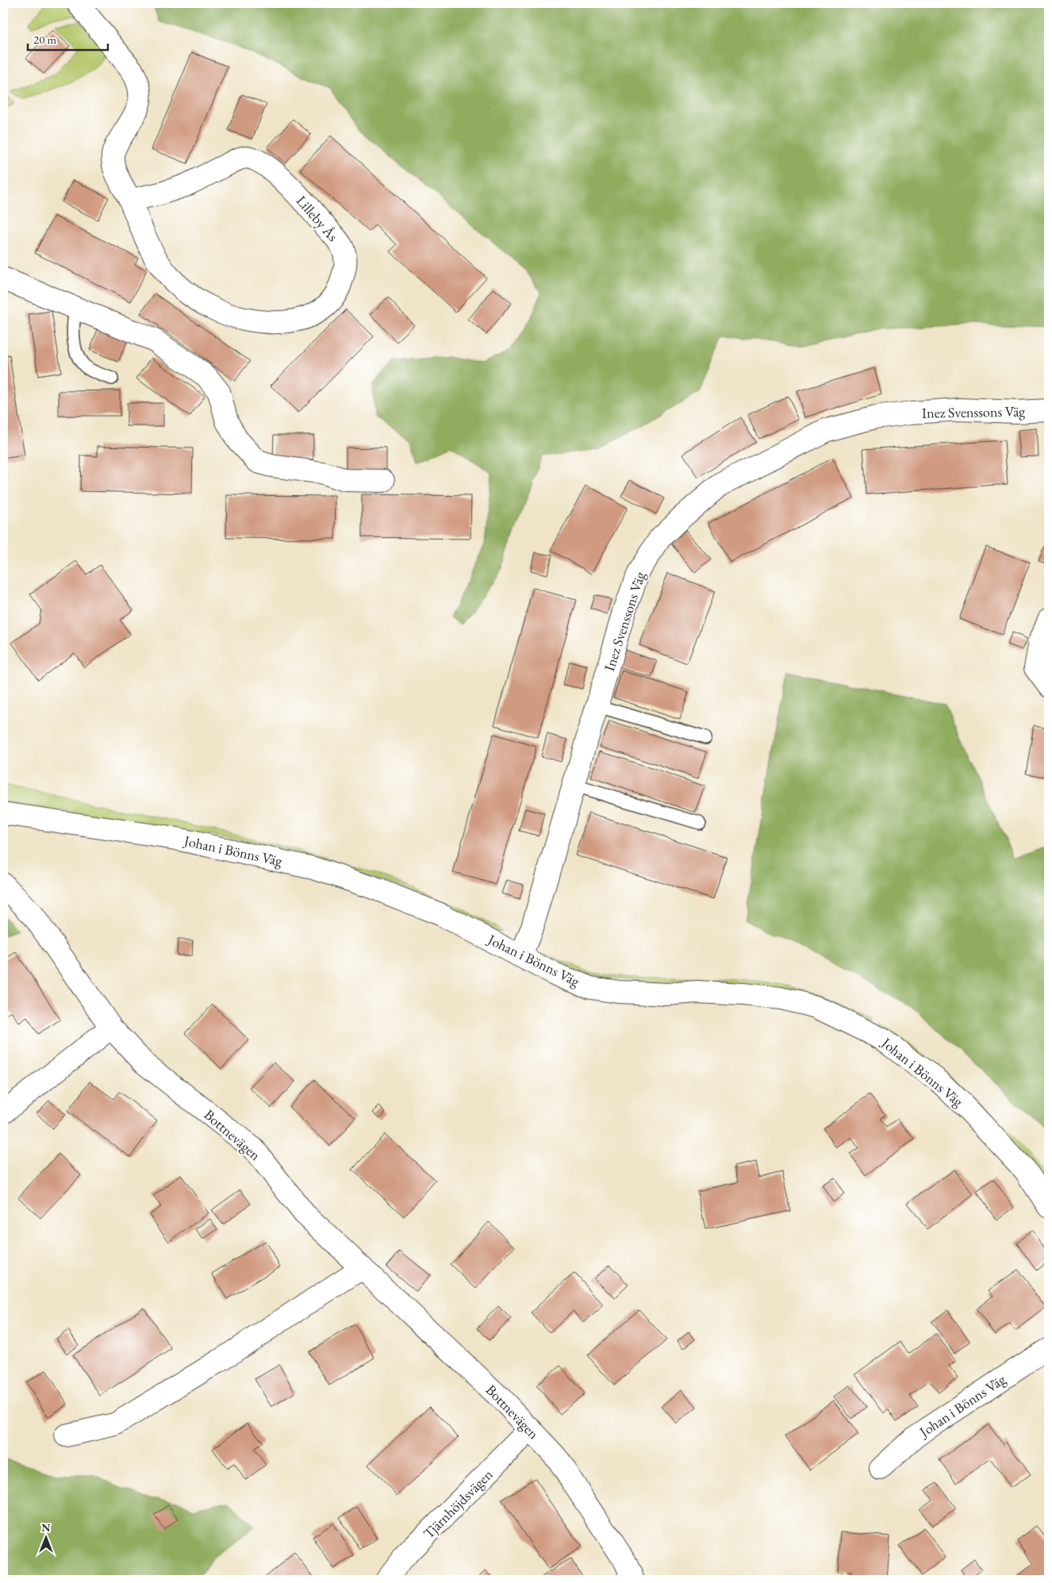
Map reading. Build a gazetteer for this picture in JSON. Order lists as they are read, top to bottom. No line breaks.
{"streets":{"street":["Lilleby Ås","Inez Svenssons Väg","Johan i Bönns Väg","Bottnevägen","Tjärnhöjdsvägen"]},"crossings":[["Inez Svenssons Väg","Johan i Bönns Väg"],["Bottnevägen","Tjärnhöjdsvägen"]],"scale_bar":"20 m","north":"top"}
